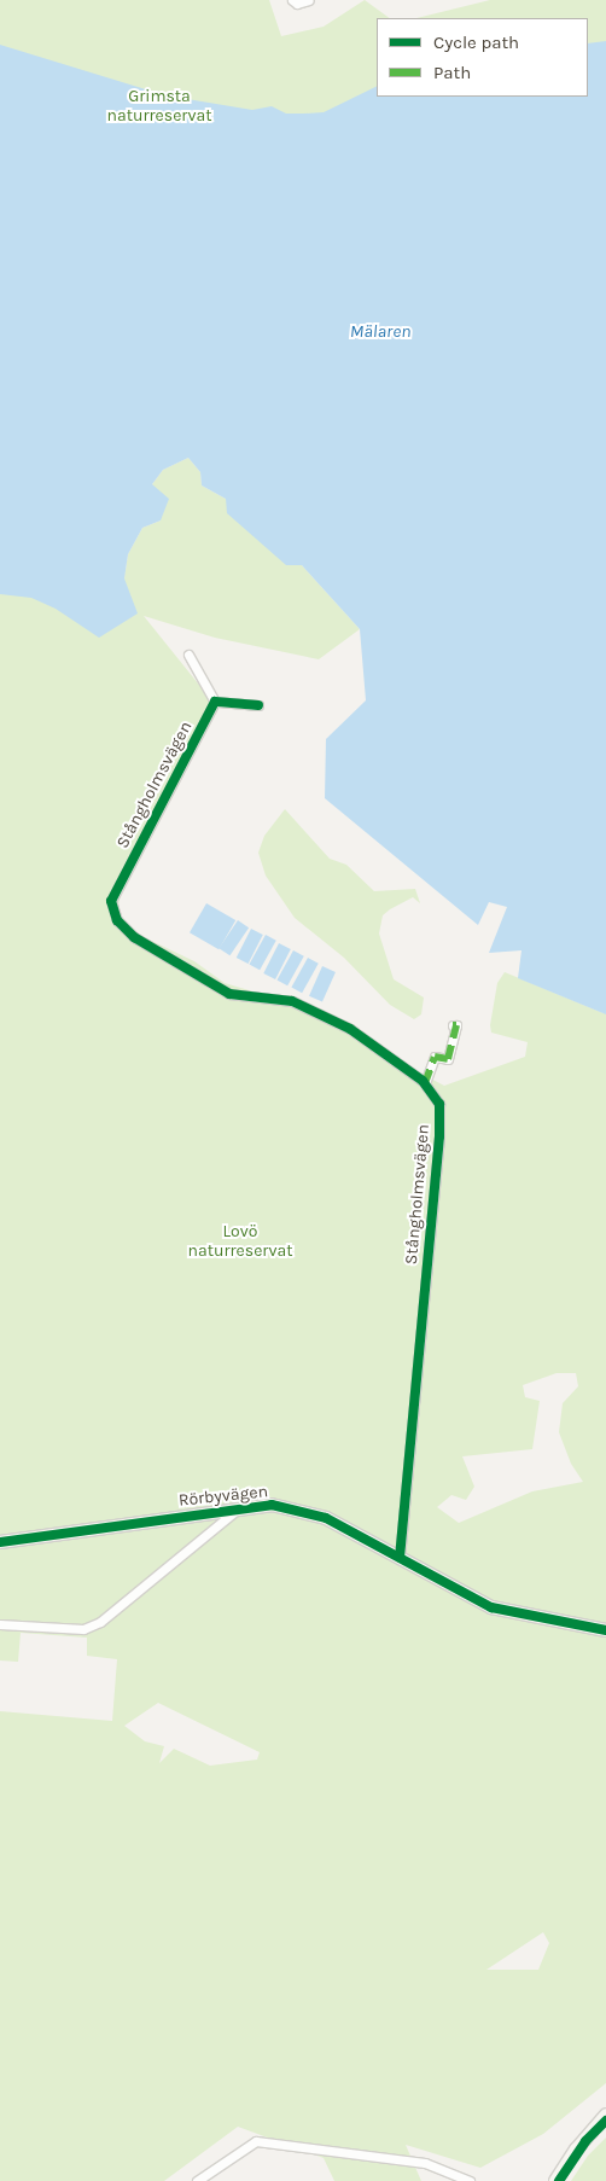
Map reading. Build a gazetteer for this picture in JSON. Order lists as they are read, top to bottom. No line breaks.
{"streets":{"street":["Stångholmsvägen","Rörbyvägen"]},"crossings":[["Stångholmsvägen","Rörbyvägen"]],"water":["Mälaren"],"parks":["Grimsta naturreservat","Lovö naturreservat"],"legend":["Cycle path","Path"]}
